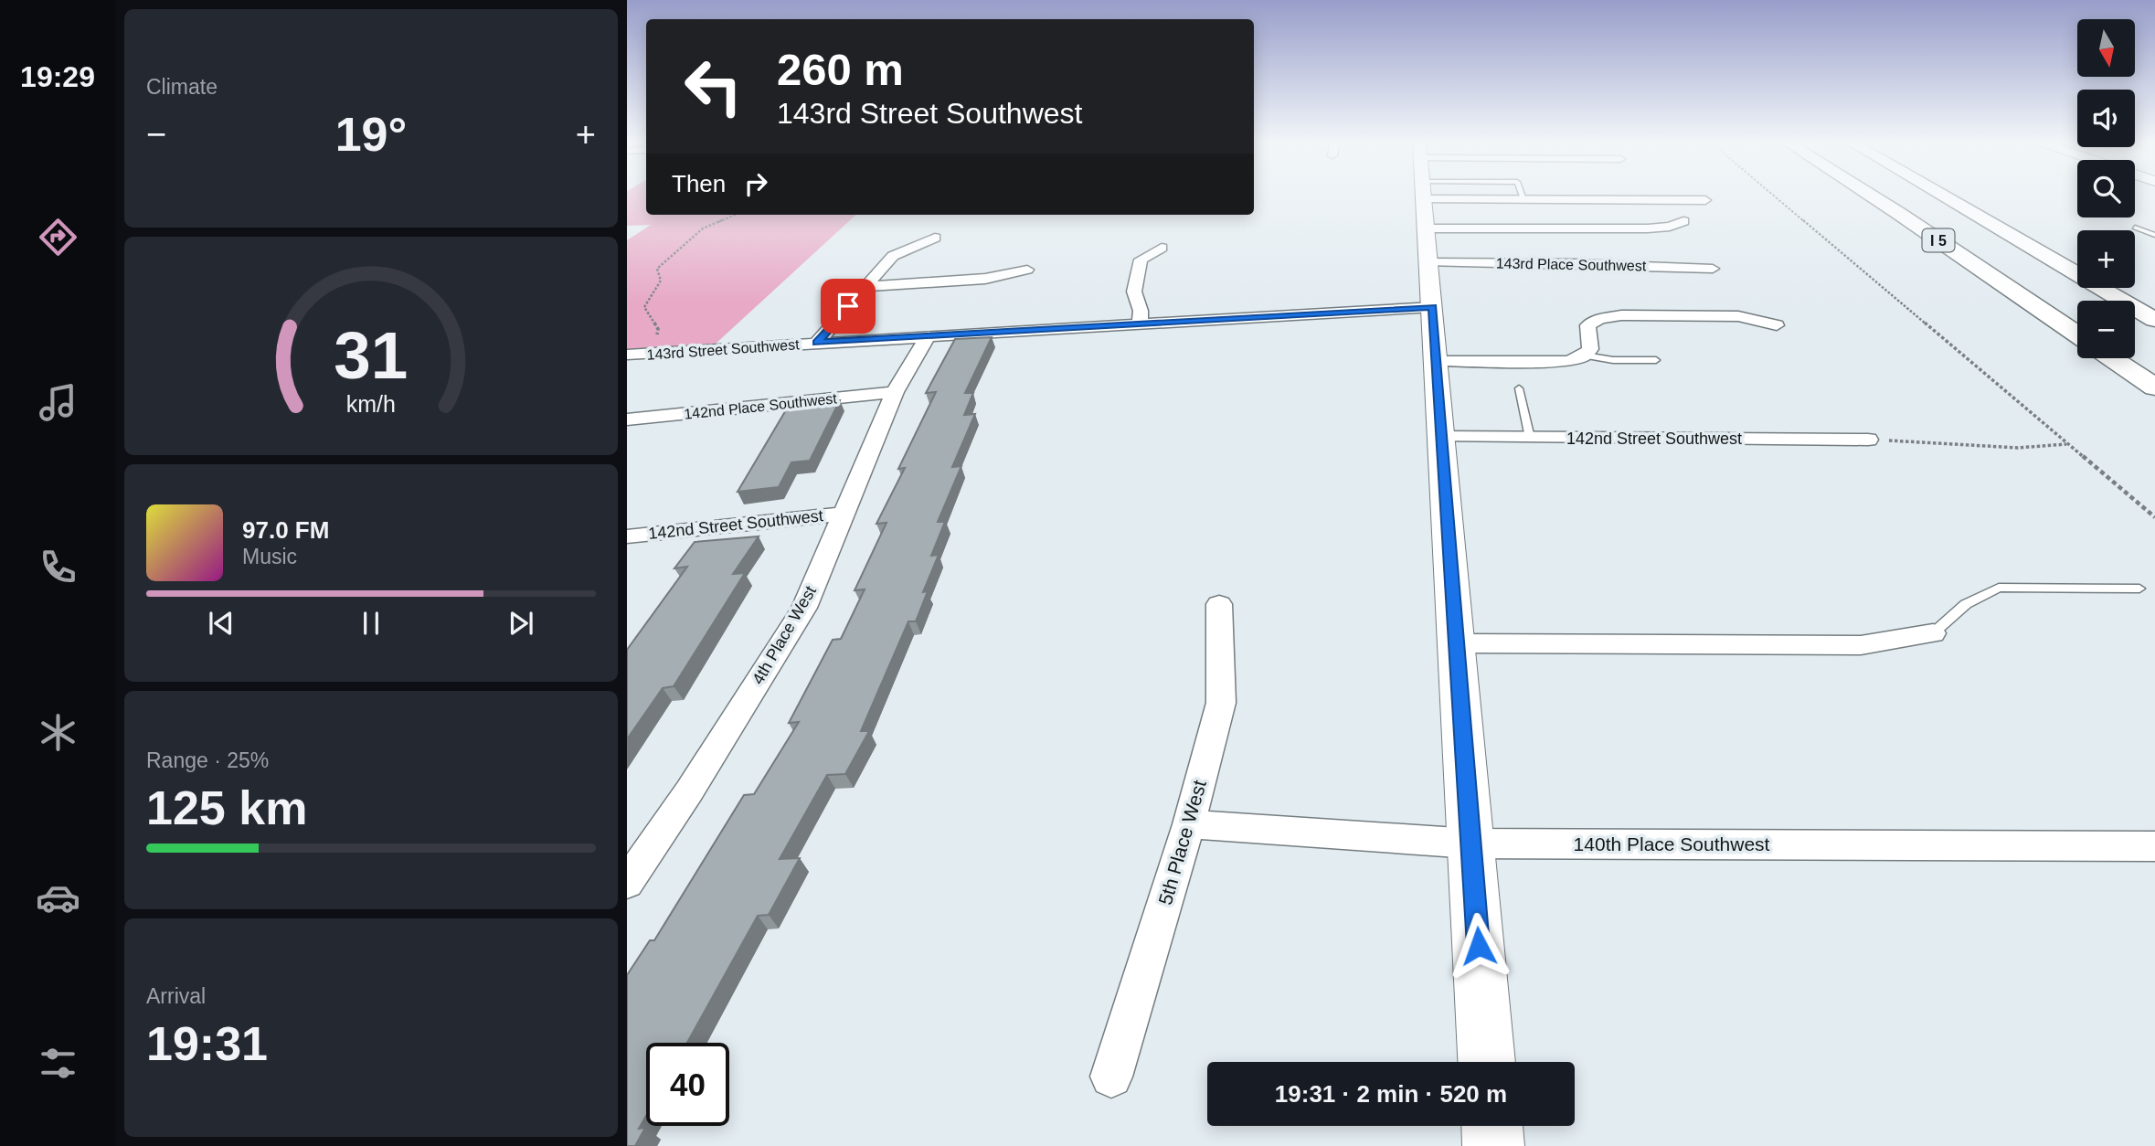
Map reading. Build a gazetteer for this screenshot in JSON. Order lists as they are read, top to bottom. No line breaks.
{"streets":{"highway":["I 5"],"street":["143rd Place Southwest","143rd Street Southwest","142nd Place Southwest","142nd Street Southwest","4th Place West","5th Place West","140th Place Southwest"]},"crossings":[["143rd Street Southwest","4th Place West"],["142nd Place Southwest","4th Place West"],["142nd Street Southwest","4th Place West"],["5th Place West","140th Place Southwest"]],"north":"bottom","page":{"tabs":"19:29","tile":["Climate",["Range · 25%","125 km"],["Arrival","19:31"]],"map_buttons":["+","−"],"turn":["260 m","143rd Street Southwest"],"heat":["−","19°","+"],"then":"Then","song":["97.0 FM","Music"],"limit":"40","trip":"19:31 · 2 min · 520 m","gauge":["31","km/h"]}}
